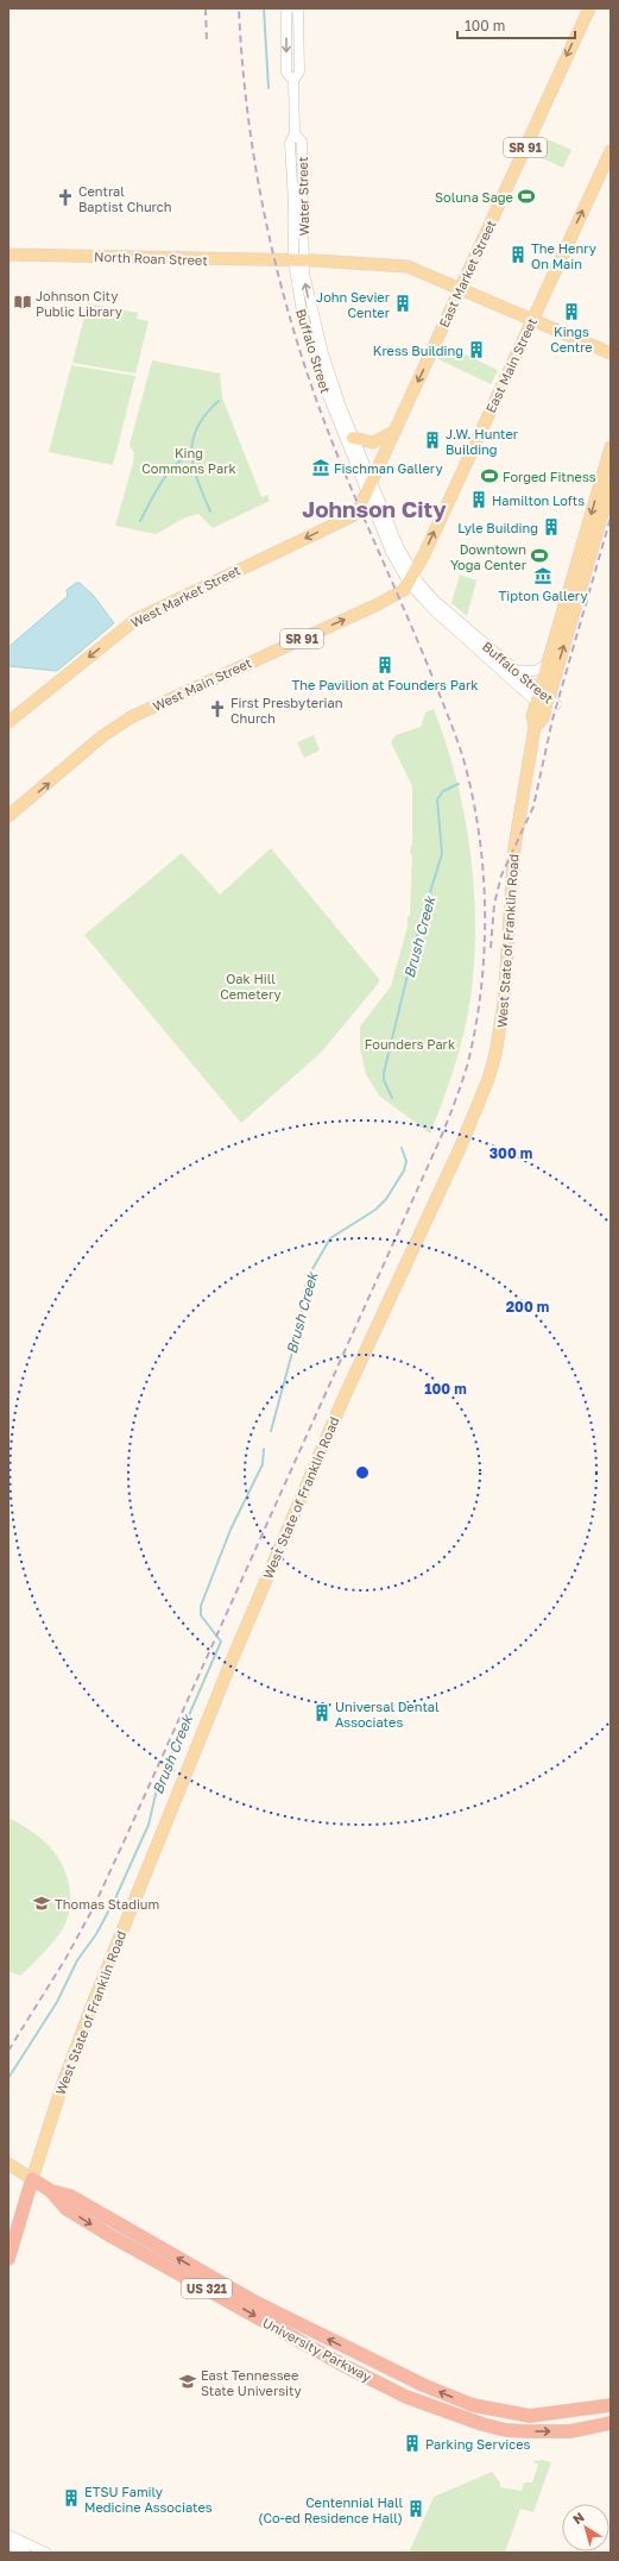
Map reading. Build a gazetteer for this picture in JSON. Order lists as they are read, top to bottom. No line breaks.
{"streets":{"highway":["West State of Franklin Road","US 321","University Parkway"],"main road":["SR 91","North Roan Street","East Market Street","East Main Street","West Market Street","West Main Street"],"street":["Water Street","Buffalo Street"]},"crossings":[["Water Street","North Roan Street"],["Water Street","Buffalo Street"],["North Roan Street","East Market Street"],["North Roan Street","Buffalo Street"],["North Roan Street","East Main Street"],["East Market Street","Buffalo Street"],["East Market Street","West Market Street"],["Buffalo Street","East Main Street"],["Buffalo Street","West Market Street"],["Buffalo Street","West Main Street"],["Buffalo Street","West State of Franklin Road"],["East Main Street","West Main Street"],["West State of Franklin Road","University Parkway"]],"one_way":["East Market Street","East Main Street","West Market Street","West Main Street"],"districts":["Johnson City"],"water":["Brush Creek"],"parks":["King Commons Park","Oak Hill Cemetery","Founders Park"],"places":{"sports":["Soluna Sage","Forged Fitness","Downtown Yoga Center"],"church":["Central Baptist Church","First Presbyterian Church"],"building":["The Henry On Main","John Sevier Center","Kings Centre","Kress Building","J.W. Hunter Building","Hamilton Lofts","Lyle Building","The Pavilion at Founders Park","Universal Dental Associates","Parking Services","ETSU Family Medicine Associates","Centennial Hall (Co-ed Residence Hall)"],"library":["Johnson City Public Library"],"museum":["Fischman Gallery","Tipton Gallery"],"school or university":["Thomas Stadium","East Tennessee State University"]},"scale_bar":"100 m","north":"top left","rings":["300 m","200 m","100 m"]}
